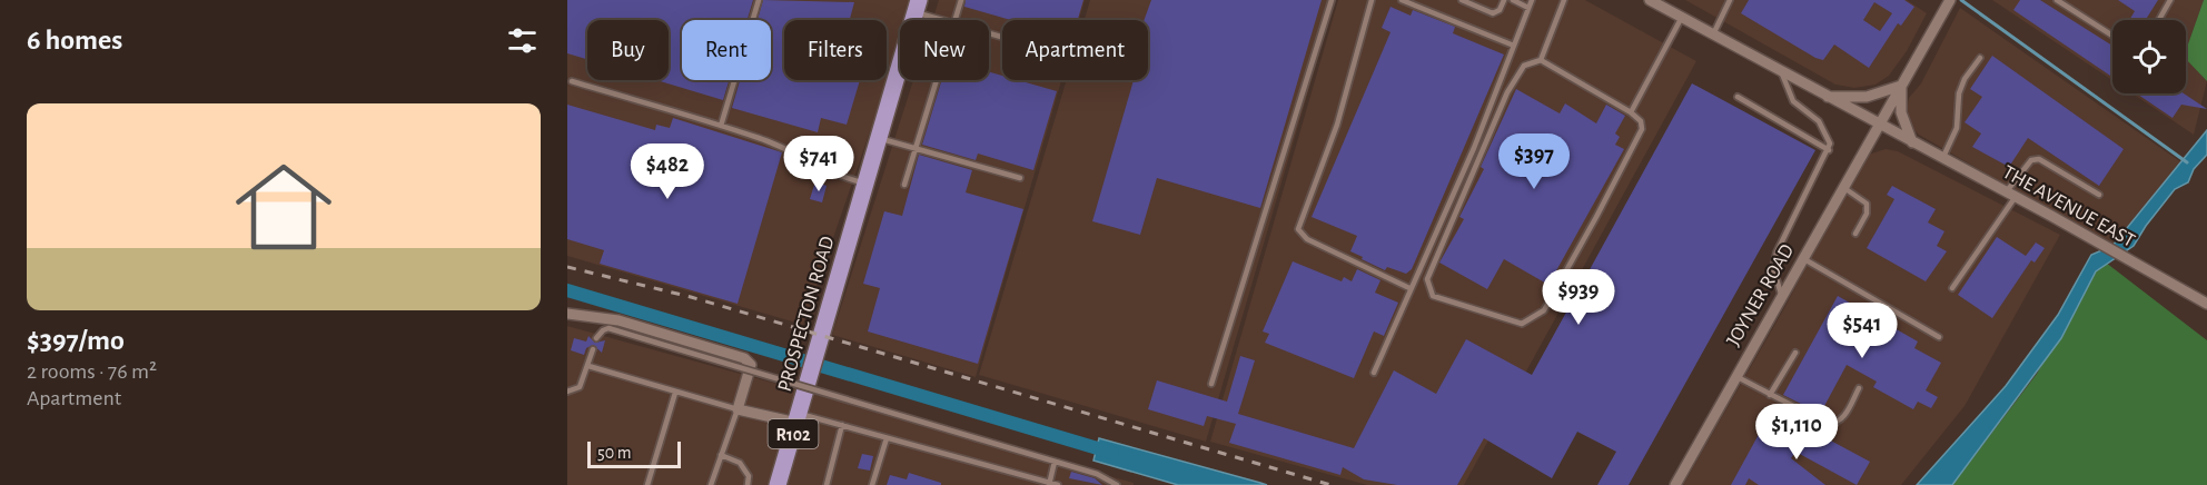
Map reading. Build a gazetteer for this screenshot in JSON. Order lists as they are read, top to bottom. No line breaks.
{"streets":{"main road":["PROSPECTON ROAD","R102"],"street":["THE AVENUE EAST","JOYNER ROAD"]},"crossings":[["THE AVENUE EAST","JOYNER ROAD"]],"scale_bar":"50 m","page":{"heading":"6 homes","chip":["Buy","Rent","Filters","New","Apartment"],"list":[{"name":"$397/mo","note":"2 rooms · 76 m² · Apartment"}],"price":["$397","$741","$482","$939","$541","$1,110"],"scale":"50 m"}}
